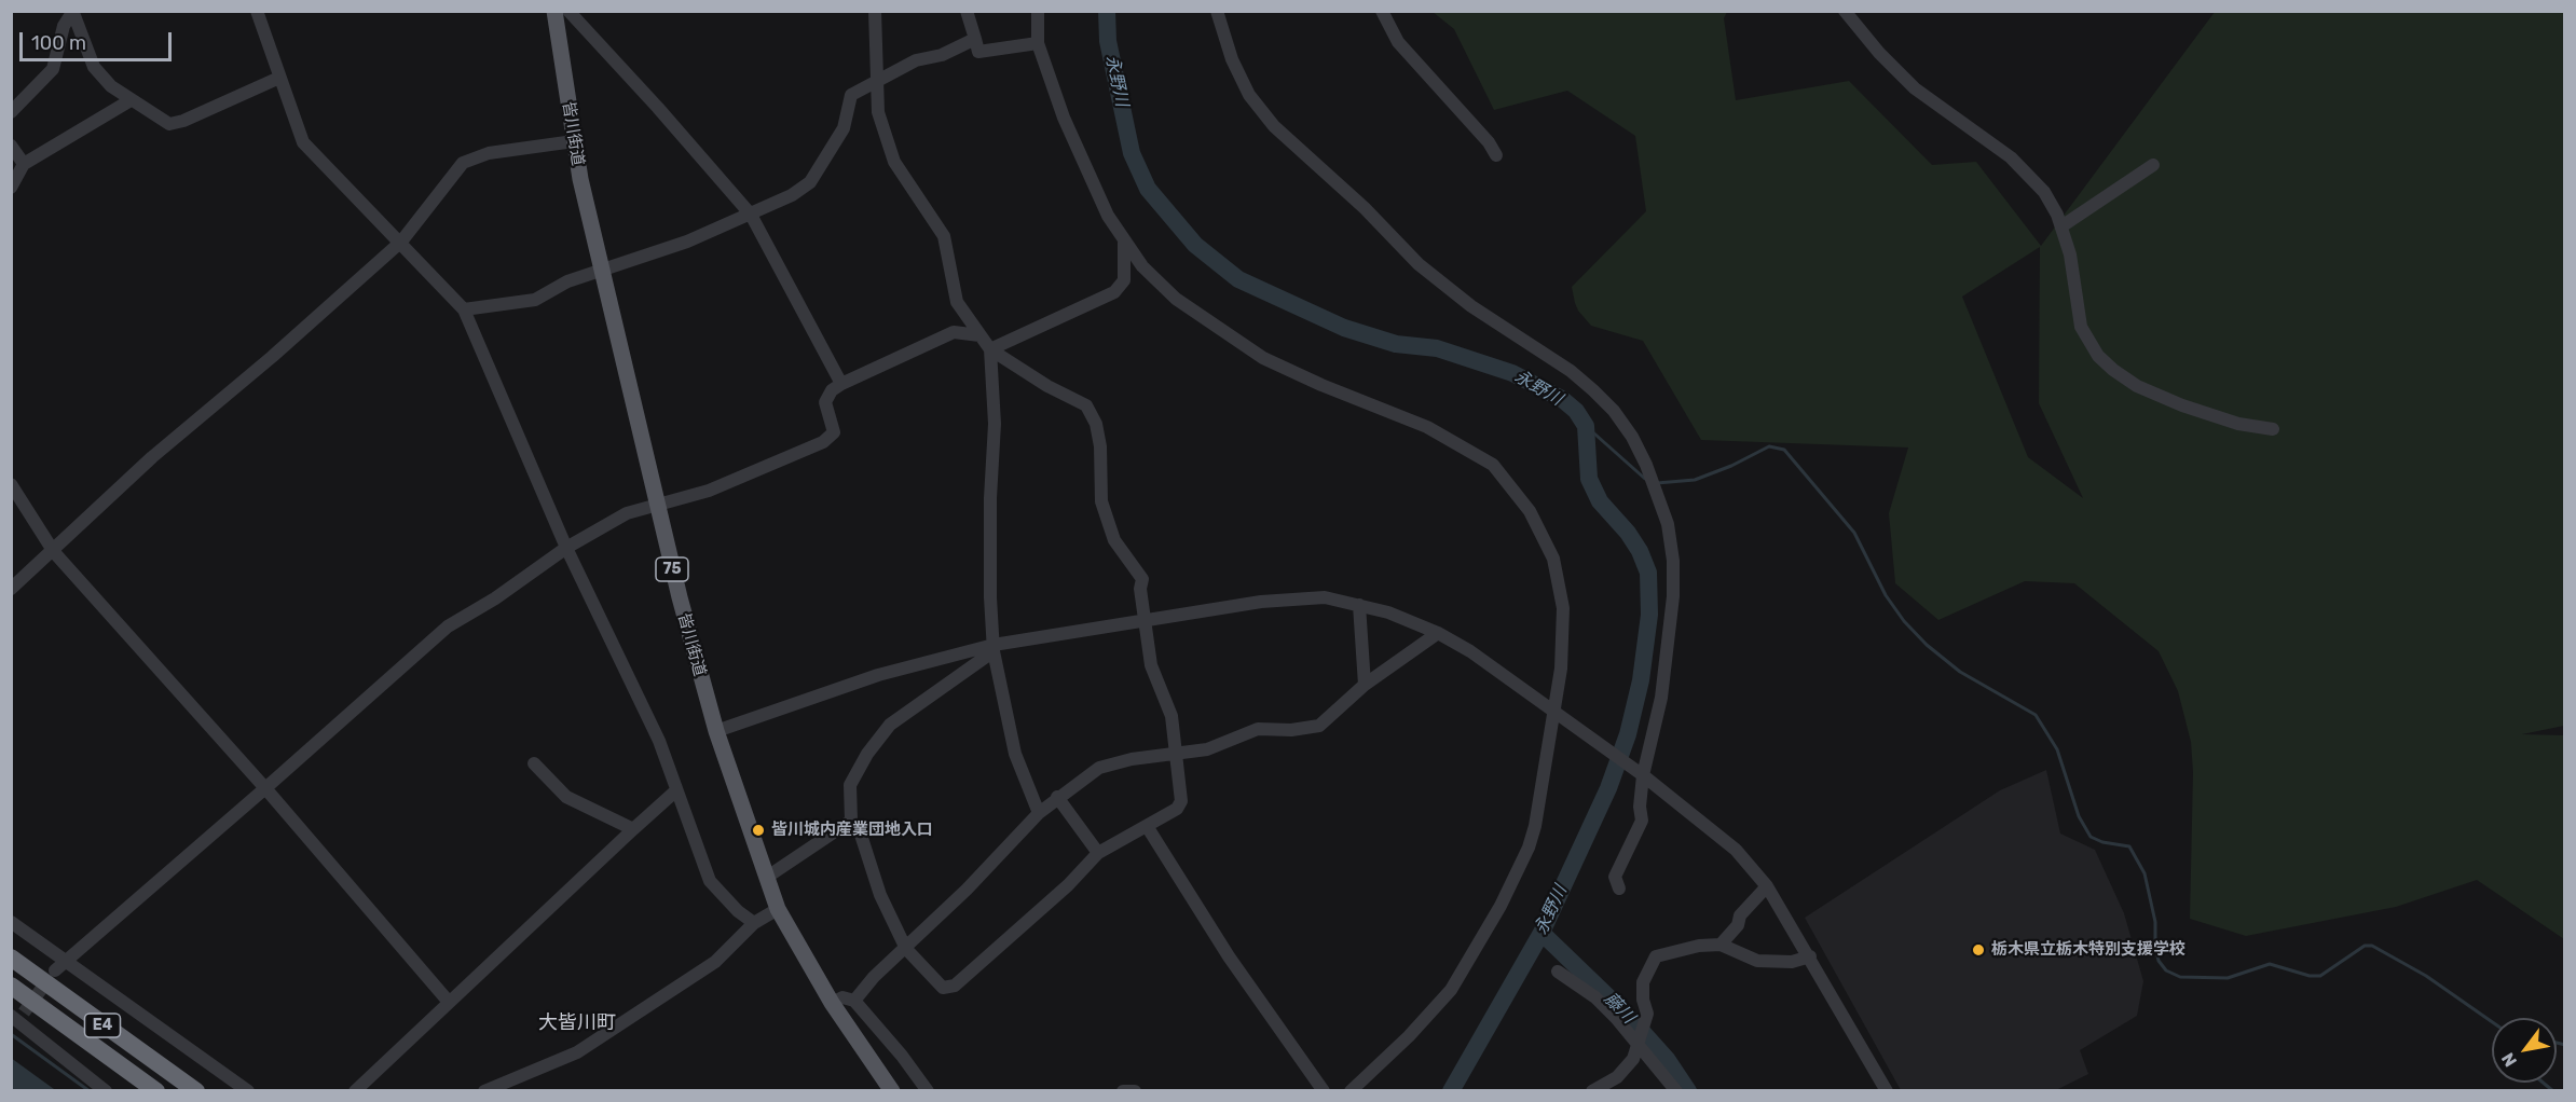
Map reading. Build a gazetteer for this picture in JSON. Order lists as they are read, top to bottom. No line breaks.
{"streets":{"highway":["E4"],"main road":["皆川街道","75"]},"districts":["大皆川町"],"water":["永野川","藤川"],"places":["皆川城内産業団地入口","栃木県立栃木特別支援学校"],"scale_bar":"100 m","north":"bottom left"}
